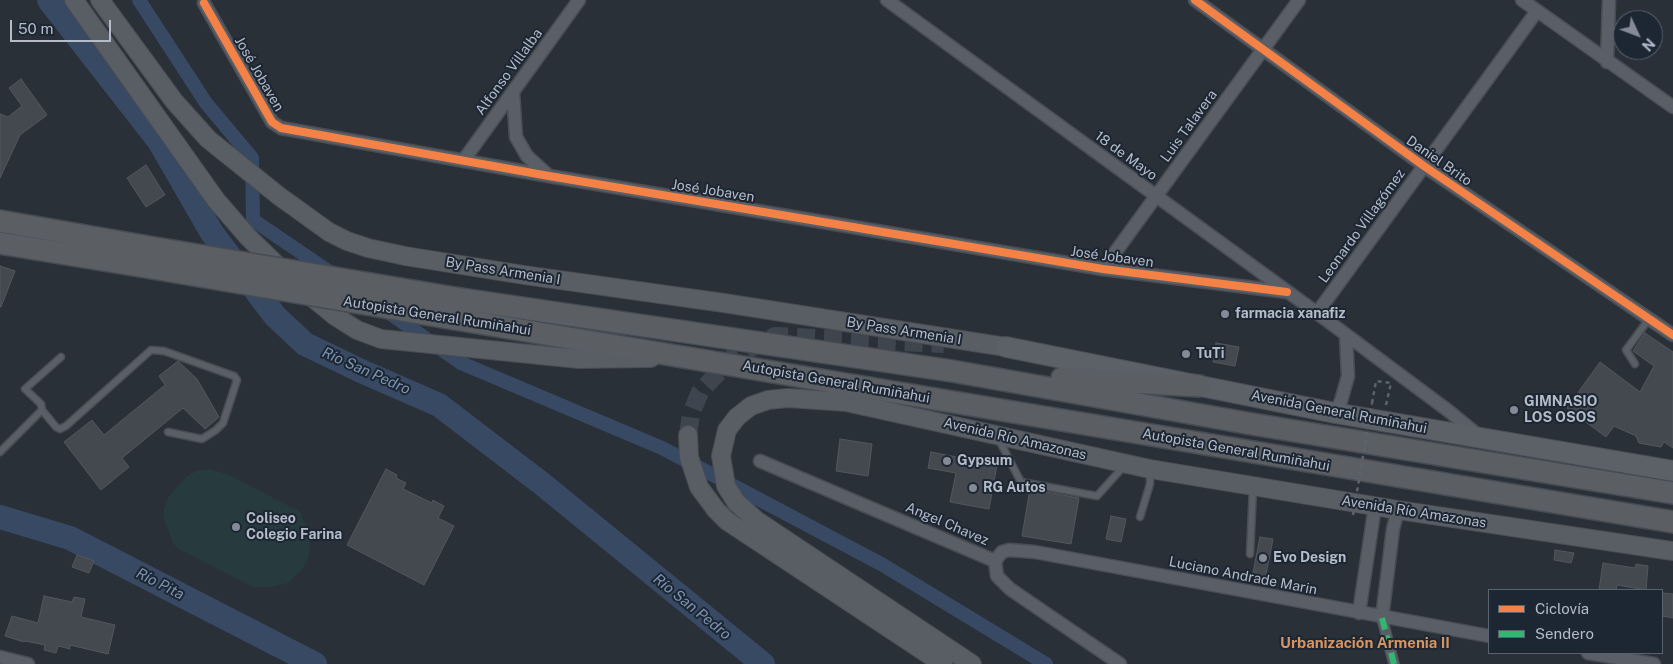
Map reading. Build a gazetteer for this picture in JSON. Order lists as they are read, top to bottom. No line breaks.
{"streets":{"highway":["Autopista General Rumiñahui"],"main road":["By Pass Armenia I","Avenida General Rumiñahui","Avenida Río Amazonas"],"street":["Alfonso Villalba","José Jobaven","Luis Talavera","18 de Mayo","Daniel Brito","Leonardo Villagómez","Angel Chavez","Luciano Andrade Marin"]},"crossings":[["Alfonso Villalba","José Jobaven"],["José Jobaven","Luis Talavera"],["José Jobaven","18 de Mayo"],["Luis Talavera","18 de Mayo"],["Luis Talavera","Daniel Brito"],["18 de Mayo","Leonardo Villagómez"],["18 de Mayo","Avenida General Rumiñahui"],["Daniel Brito","Leonardo Villagómez"],["By Pass Armenia I","Avenida General Rumiñahui"],["Angel Chavez","Luciano Andrade Marin"]],"districts":["Urbanización Armenia II"],"water":["Río San Pedro","Río Pita"],"places":["farmacia xanafiz","TuTi","GIMNASIO LOS OSOS","Gypsum","RG Autos","Coliseo Colegio Farina","Evo Design"],"legend":["Ciclovía","Sendero"],"scale_bar":"50 m","north":"bottom right"}
